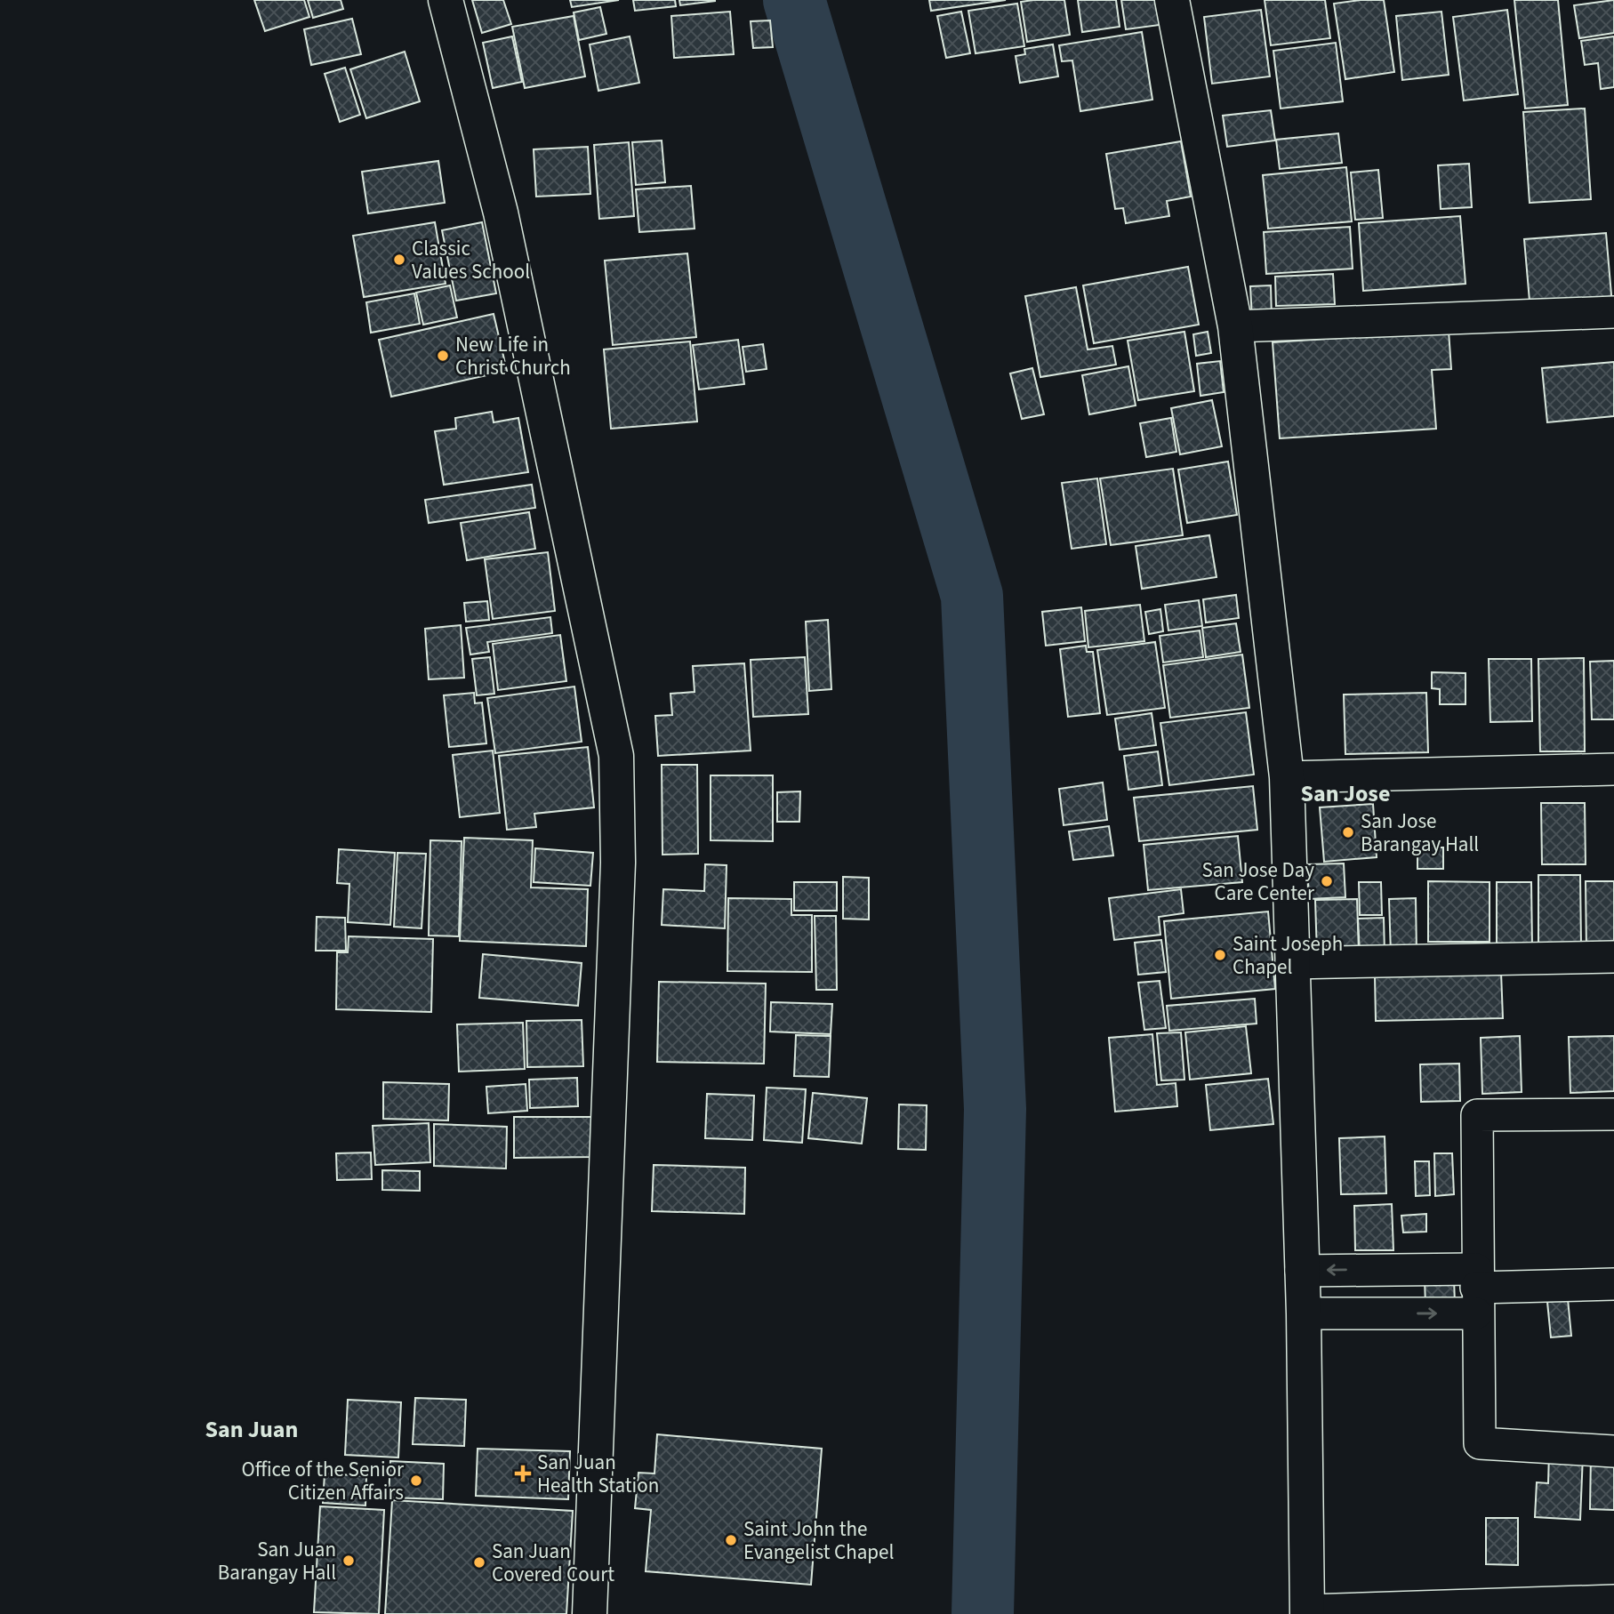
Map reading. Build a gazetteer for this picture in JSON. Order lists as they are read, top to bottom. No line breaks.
{"districts":["San Jose","San Juan"],"places":{"other":["Classic Values School","New Life in Christ Church","San Jose Barangay Hall","San Jose Day Care Center","Saint Joseph Chapel","Office of the Senior Citizen Affairs","Saint John the Evangelist Chapel","San Juan Barangay Hall","San Juan Covered Court"],"health":["San Juan Health Station"]}}
